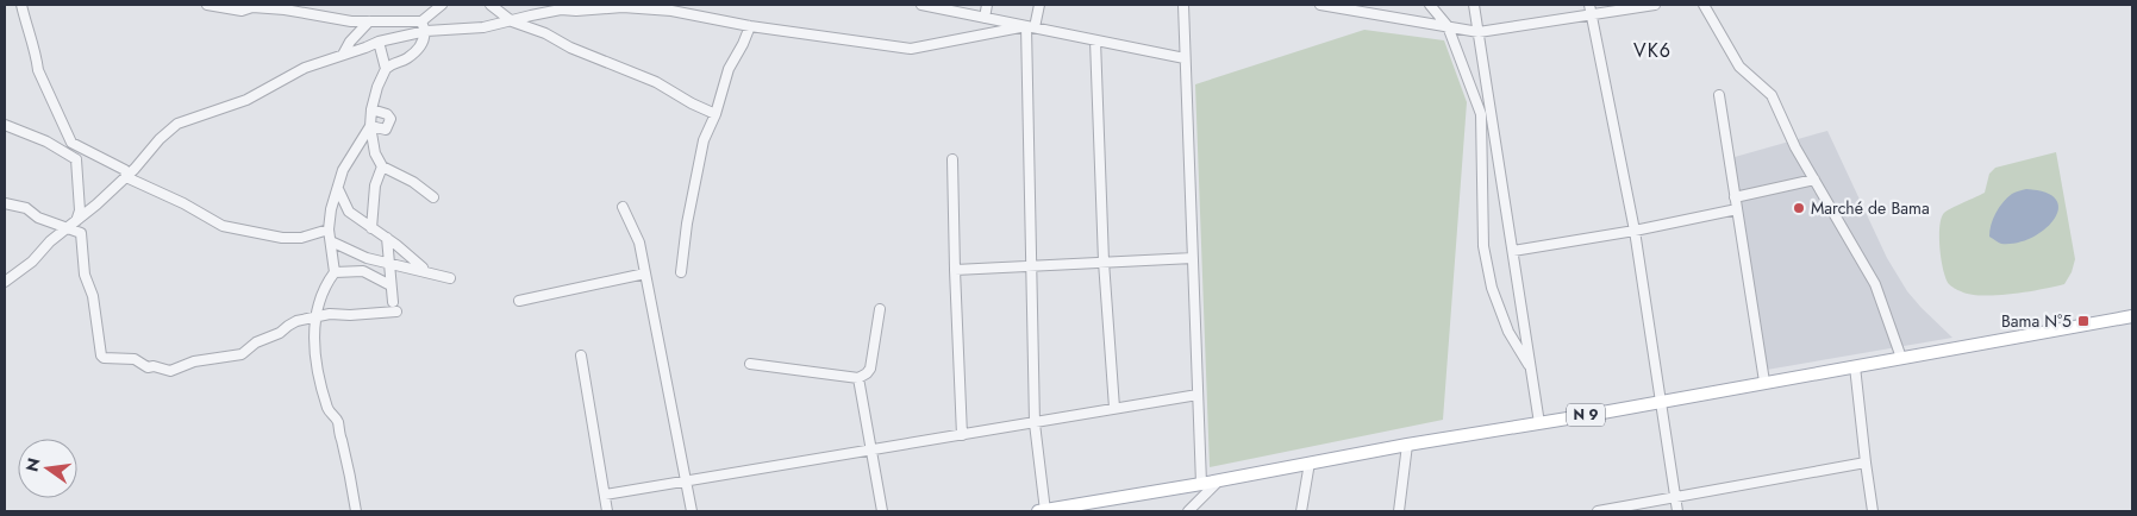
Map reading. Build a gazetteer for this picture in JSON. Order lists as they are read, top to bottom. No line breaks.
{"streets":{"main road":["N 9"]},"districts":["VK6"],"places":{"other":["Marché de Bama"],"transit":["Bama N°5"]},"north":"left"}
